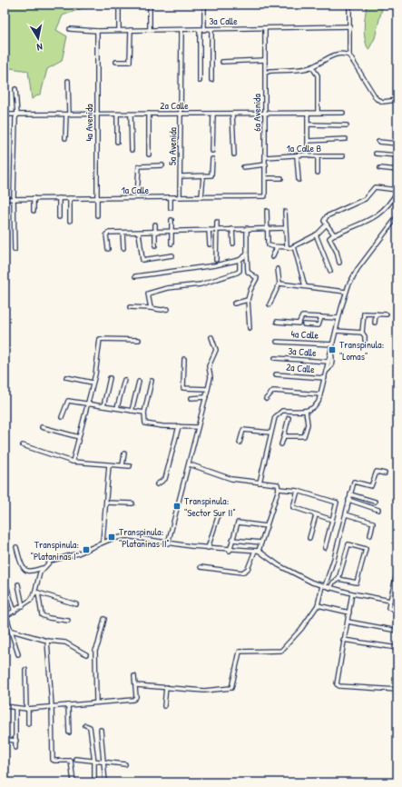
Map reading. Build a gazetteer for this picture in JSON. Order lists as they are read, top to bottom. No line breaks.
{"streets":{"street":["3a Calle","2a Calle","6a Avenida","4a Avenida","5a Avenida","1a Calle B","1a Calle","4a Calle"]},"crossings":[["3a Calle","6a Avenida"],["3a Calle","4a Avenida"],["3a Calle","5a Avenida"],["2a Calle","6a Avenida"],["2a Calle","4a Avenida"],["2a Calle","5a Avenida"],["6a Avenida","1a Calle B"],["6a Avenida","1a Calle"],["4a Avenida","1a Calle"],["5a Avenida","1a Calle"]],"places":{"transit":["Transpinula: \"Lomas\"","Transpinula: \"Sector Sur II\"","Transpinula: \"Plataninas II\"","Transpinula: \"Plataninas I\""]},"north":"bottom"}
